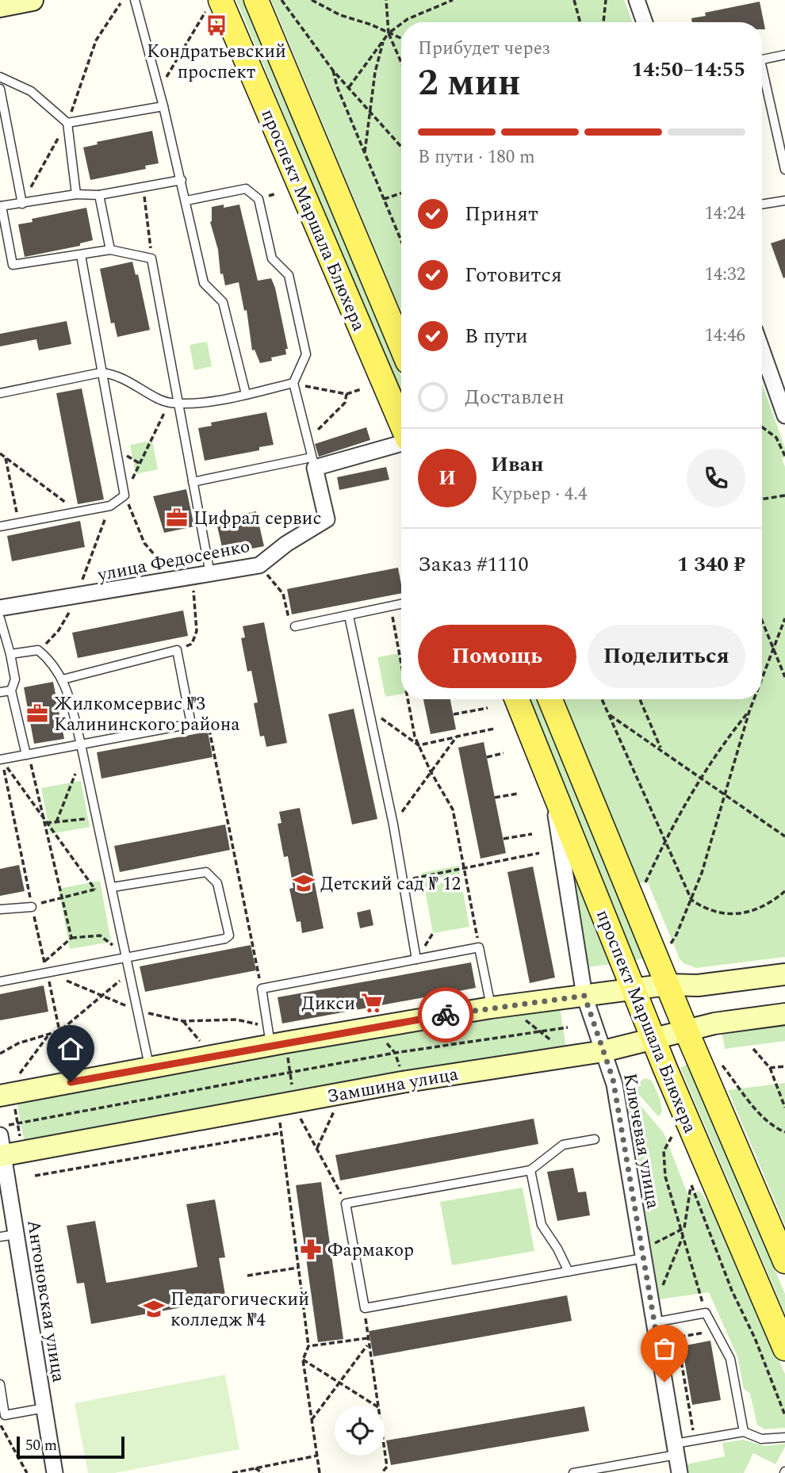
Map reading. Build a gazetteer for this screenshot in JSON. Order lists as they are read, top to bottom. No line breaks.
{"streets":{"main road":["проспект Маршала Блюхера"],"street":["улица Федосеенко","Замшина улица","Ключевая улица","Антоновская улица"]},"crossings":[["проспект Маршала Блюхера","Замшина улица"],["проспект Маршала Блюхера","Ключевая улица"],["Замшина улица","Ключевая улица"],["Замшина улица","Антоновская улица"]],"places":{"bus stop":["Кондратьевский проспект"],"office":["Цифрал сервис","Жилкомсервис №3 Калининского района"],"school or university":["Детский сад № 12","Педагогический колледж №4"],"supermarket":["Дикси"],"pharmacy":["Фармакор"]},"scale_bar":"50 m","page":{"heading":["2 мин","Прибудет через","14:50–14:55"],"panel":["Иван","Курьер · 4.4","Заказ #1110","1 340 ₽"],"bar":"В пути · 180 m","list":[["Принят","14:24"],["Готовится","14:32"],["В пути","14:46"],"Доставлен"],"round":"И","buttons":["Помощь","Поделиться"],"scale":"50 m"}}
